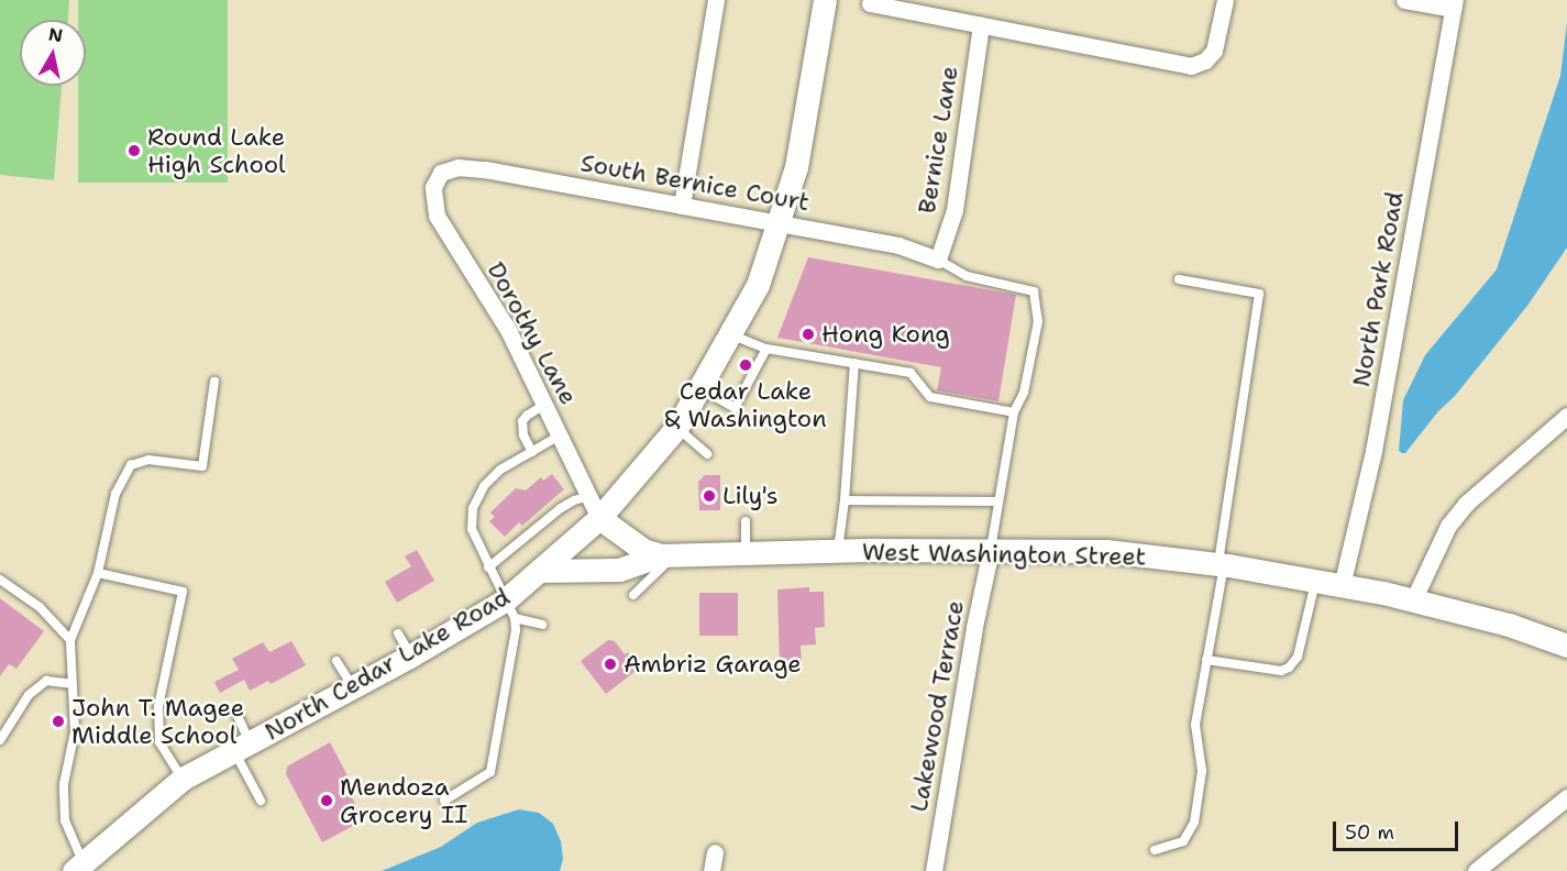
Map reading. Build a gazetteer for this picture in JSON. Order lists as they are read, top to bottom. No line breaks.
{"streets":{"main road":["West Washington Street","North Cedar Lake Road"],"street":["Bernice Lane","South Bernice Court","North Park Road","Dorothy Lane","Lakewood Terrace"]},"crossings":[["Bernice Lane","South Bernice Court"],["South Bernice Court","Dorothy Lane"],["South Bernice Court","North Cedar Lake Road"],["North Park Road","West Washington Street"],["Dorothy Lane","West Washington Street"],["Dorothy Lane","North Cedar Lake Road"],["West Washington Street","North Cedar Lake Road"],["West Washington Street","Lakewood Terrace"]],"places":["Round Lake High School","Hong Kong","Cedar Lake & Washington","Lily's","Ambriz Garage","John T. Magee Middle School","Mendoza Grocery II"],"scale_bar":"50 m","north":"top"}
